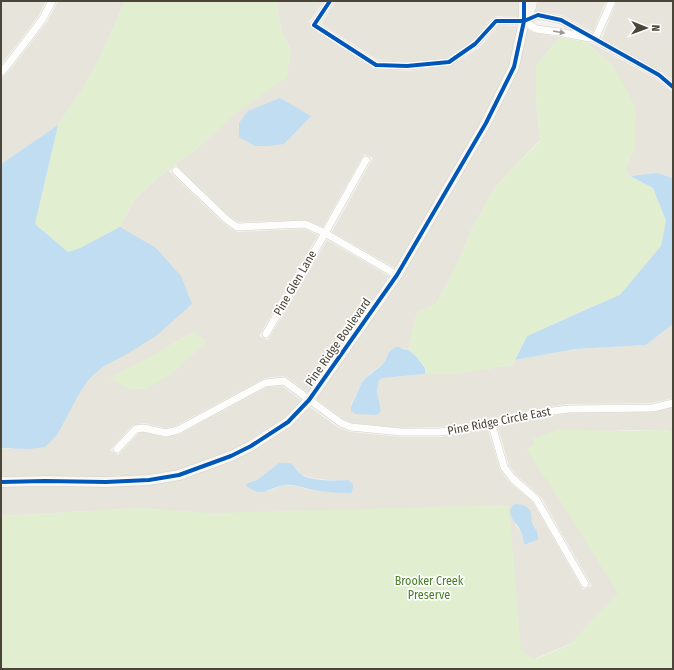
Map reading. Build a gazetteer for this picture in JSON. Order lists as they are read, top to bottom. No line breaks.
{"streets":{"street":["Pine Glen Lane","Pine Ridge Boulevard","Pine Ridge Circle East"]},"crossings":[["Pine Ridge Boulevard","Pine Ridge Circle East"]],"parks":["Brooker Creek Preserve"],"north":"right"}
